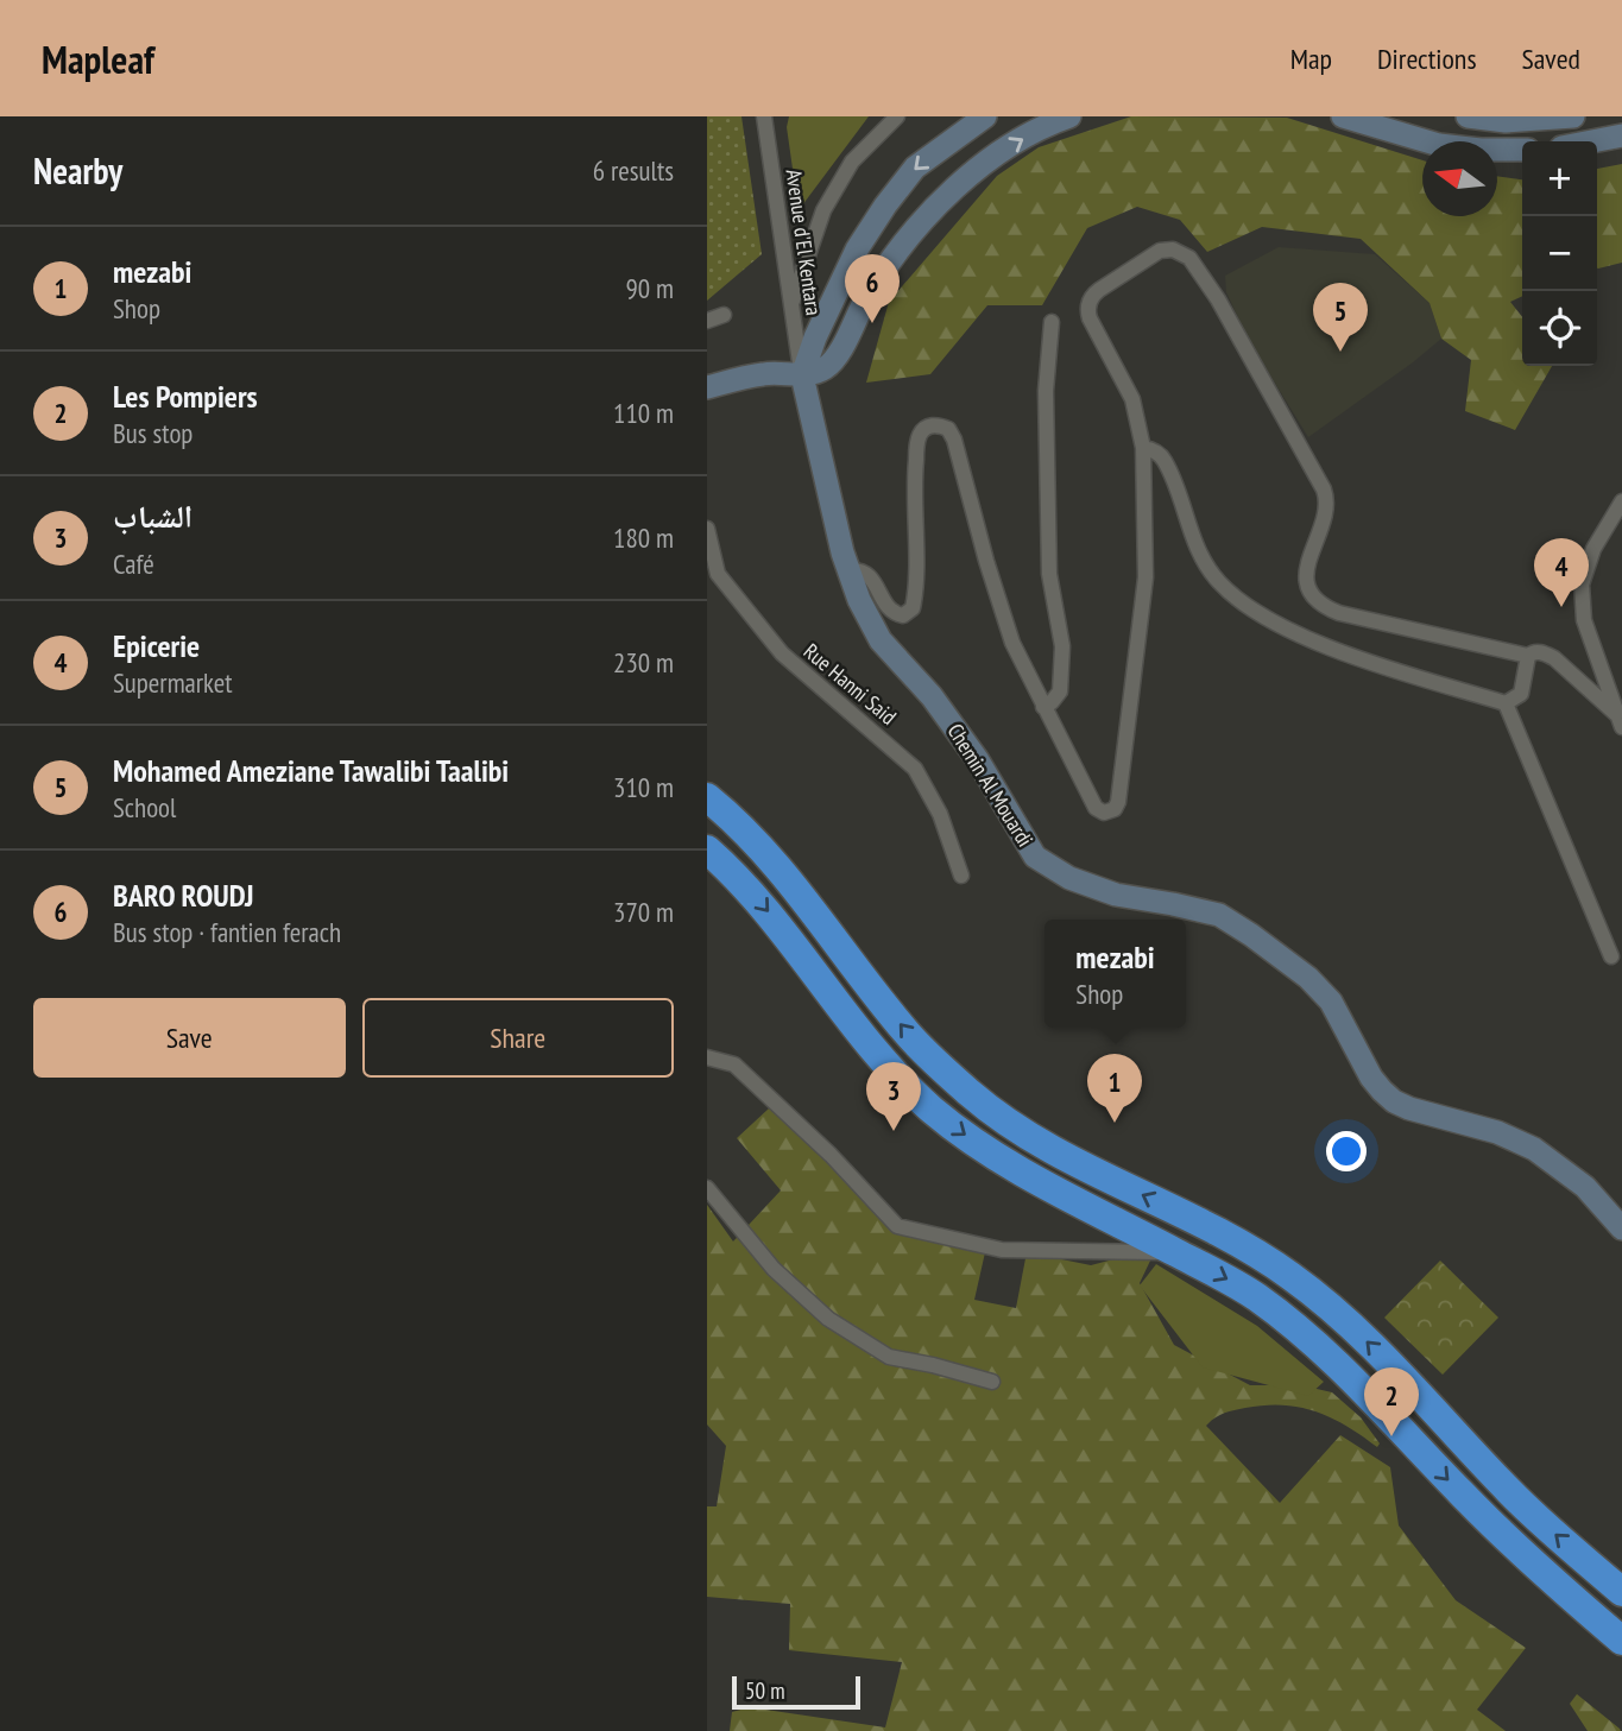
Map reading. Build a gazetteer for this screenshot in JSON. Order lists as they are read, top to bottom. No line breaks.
{"streets":{"street":["Avenue d'El Kentara","Rue Hanni Said","Chemin Al Mouardi"]},"crossings":[["Avenue d'El Kentara","Chemin Al Mouardi"]],"scale_bar":"50 m","north":"left","page":{"header":"Mapleaf","nav":["Map","Directions","Saved"],"heading":["Nearby","6 results"],"map_buttons":["+","−"],"list":[{"mark":"1","name":"mezabi","note":"Shop","value":"90 m"},{"mark":"2","name":"Les Pompiers","note":"Bus stop","value":"110 m"},{"mark":"3","name":"الشباب","note":"Café","value":"180 m"},{"mark":"4","name":"Epicerie","note":"Supermarket","value":"230 m"},{"mark":"5","name":"Mohamed Ameziane Tawalibi Taalibi","note":"School","value":"310 m"},{"mark":"6","name":"BARO ROUDJ","note":"Bus stop · fantien ferach","value":"370 m"}],"pins":["6","5","4","1","3","2"],"popup":["mezabi","Shop"],"buttons":["Save","Share"],"scale":"50 m"}}
